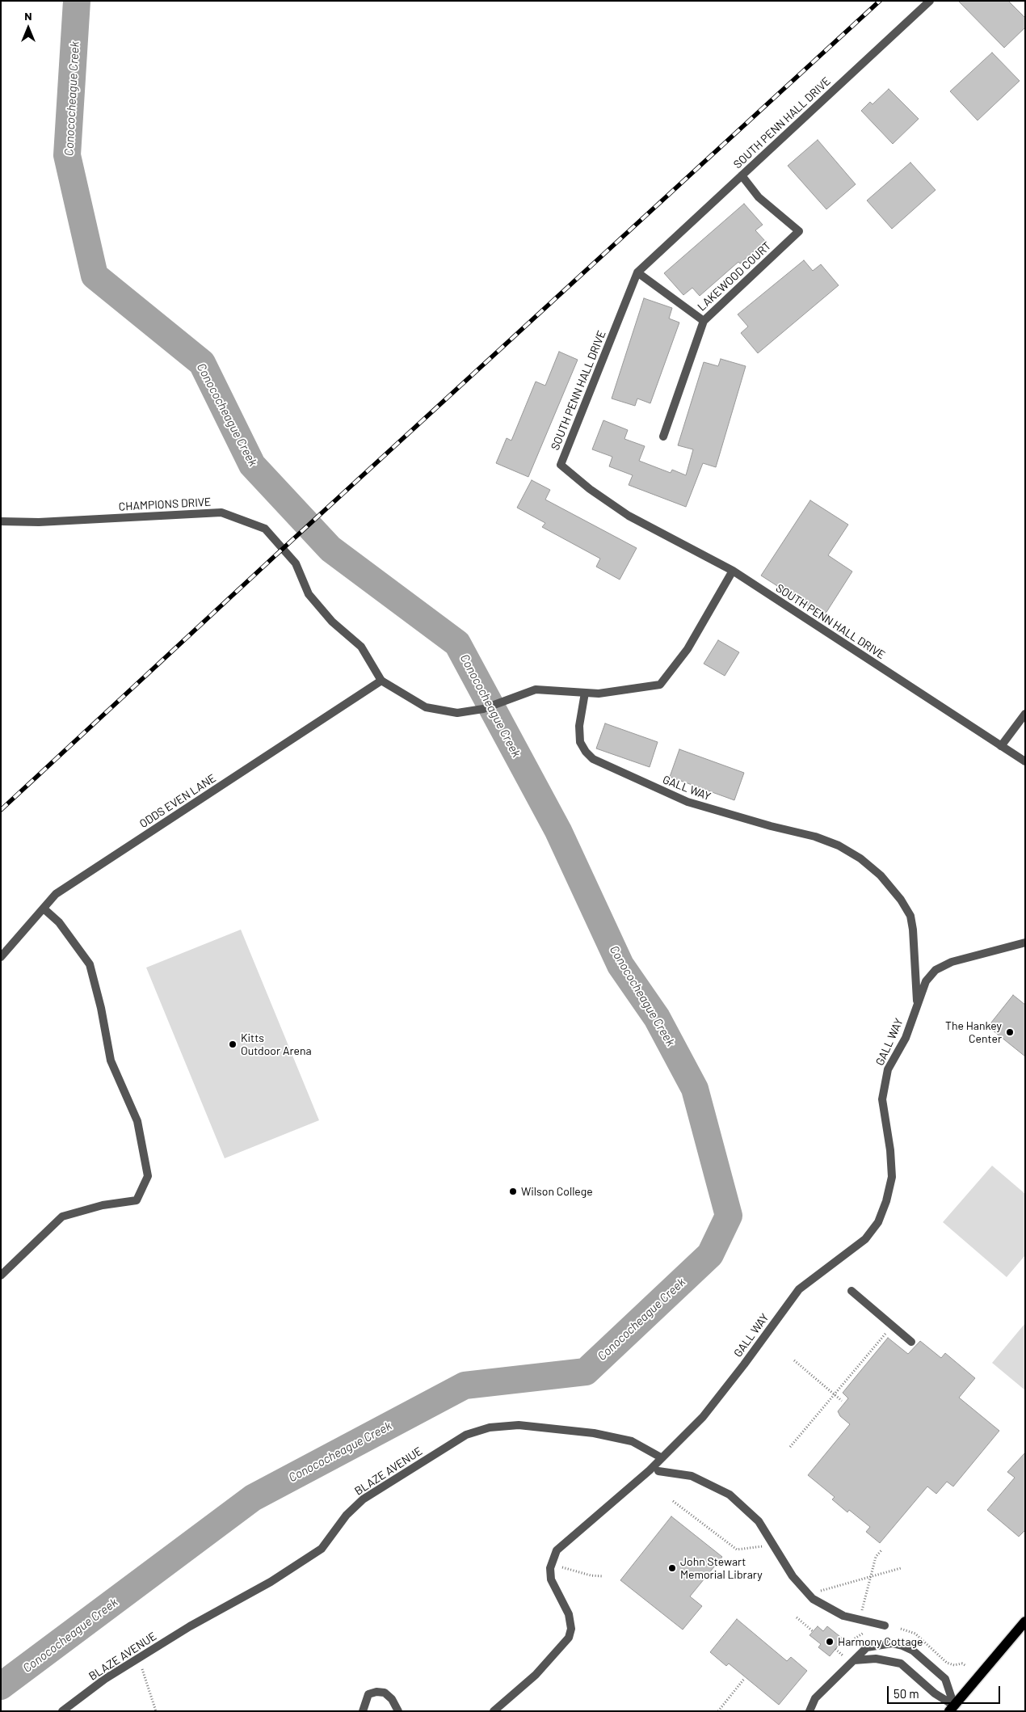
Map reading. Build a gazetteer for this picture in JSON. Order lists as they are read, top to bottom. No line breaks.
{"streets":{"street":["SOUTH PENN HALL DRIVE","LAKEWOOD COURT","CHAMPIONS DRIVE","GALL WAY","ODDS EVEN LANE","BLAZE AVENUE"]},"crossings":[["SOUTH PENN HALL DRIVE","LAKEWOOD COURT"],["SOUTH PENN HALL DRIVE","CHAMPIONS DRIVE"],["CHAMPIONS DRIVE","GALL WAY"],["CHAMPIONS DRIVE","ODDS EVEN LANE"],["GALL WAY","BLAZE AVENUE"]],"water":["Conococheague Creek"],"places":["The Hankey Center","Kitts Outdoor Arena","Wilson College","John Stewart Memorial Library","Harmony Cottage"],"scale_bar":"50 m","north":"top"}
